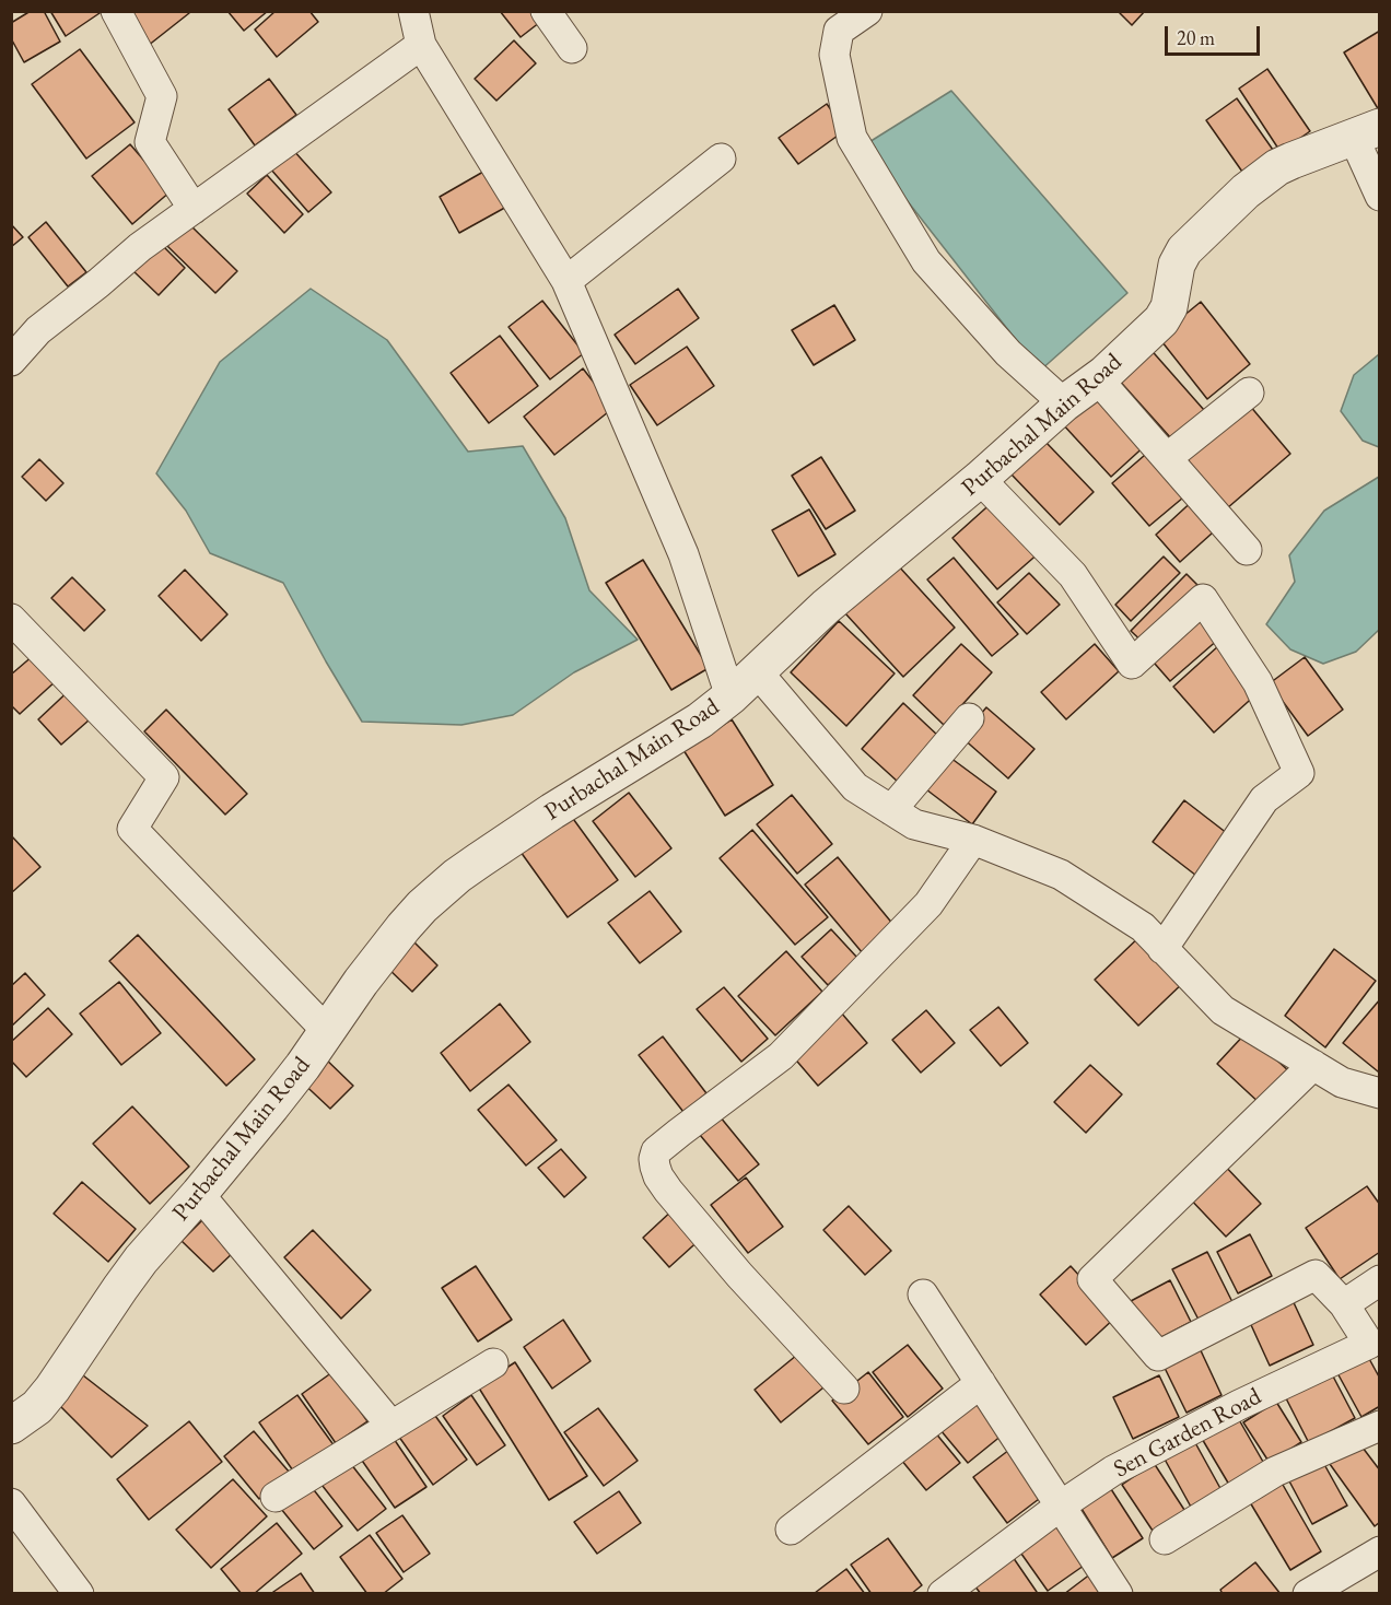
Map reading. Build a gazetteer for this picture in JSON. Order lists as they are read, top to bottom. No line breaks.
{"streets":{"street":["Purbachal Main Road","Sen Garden Road"]},"scale_bar":"20 m"}
